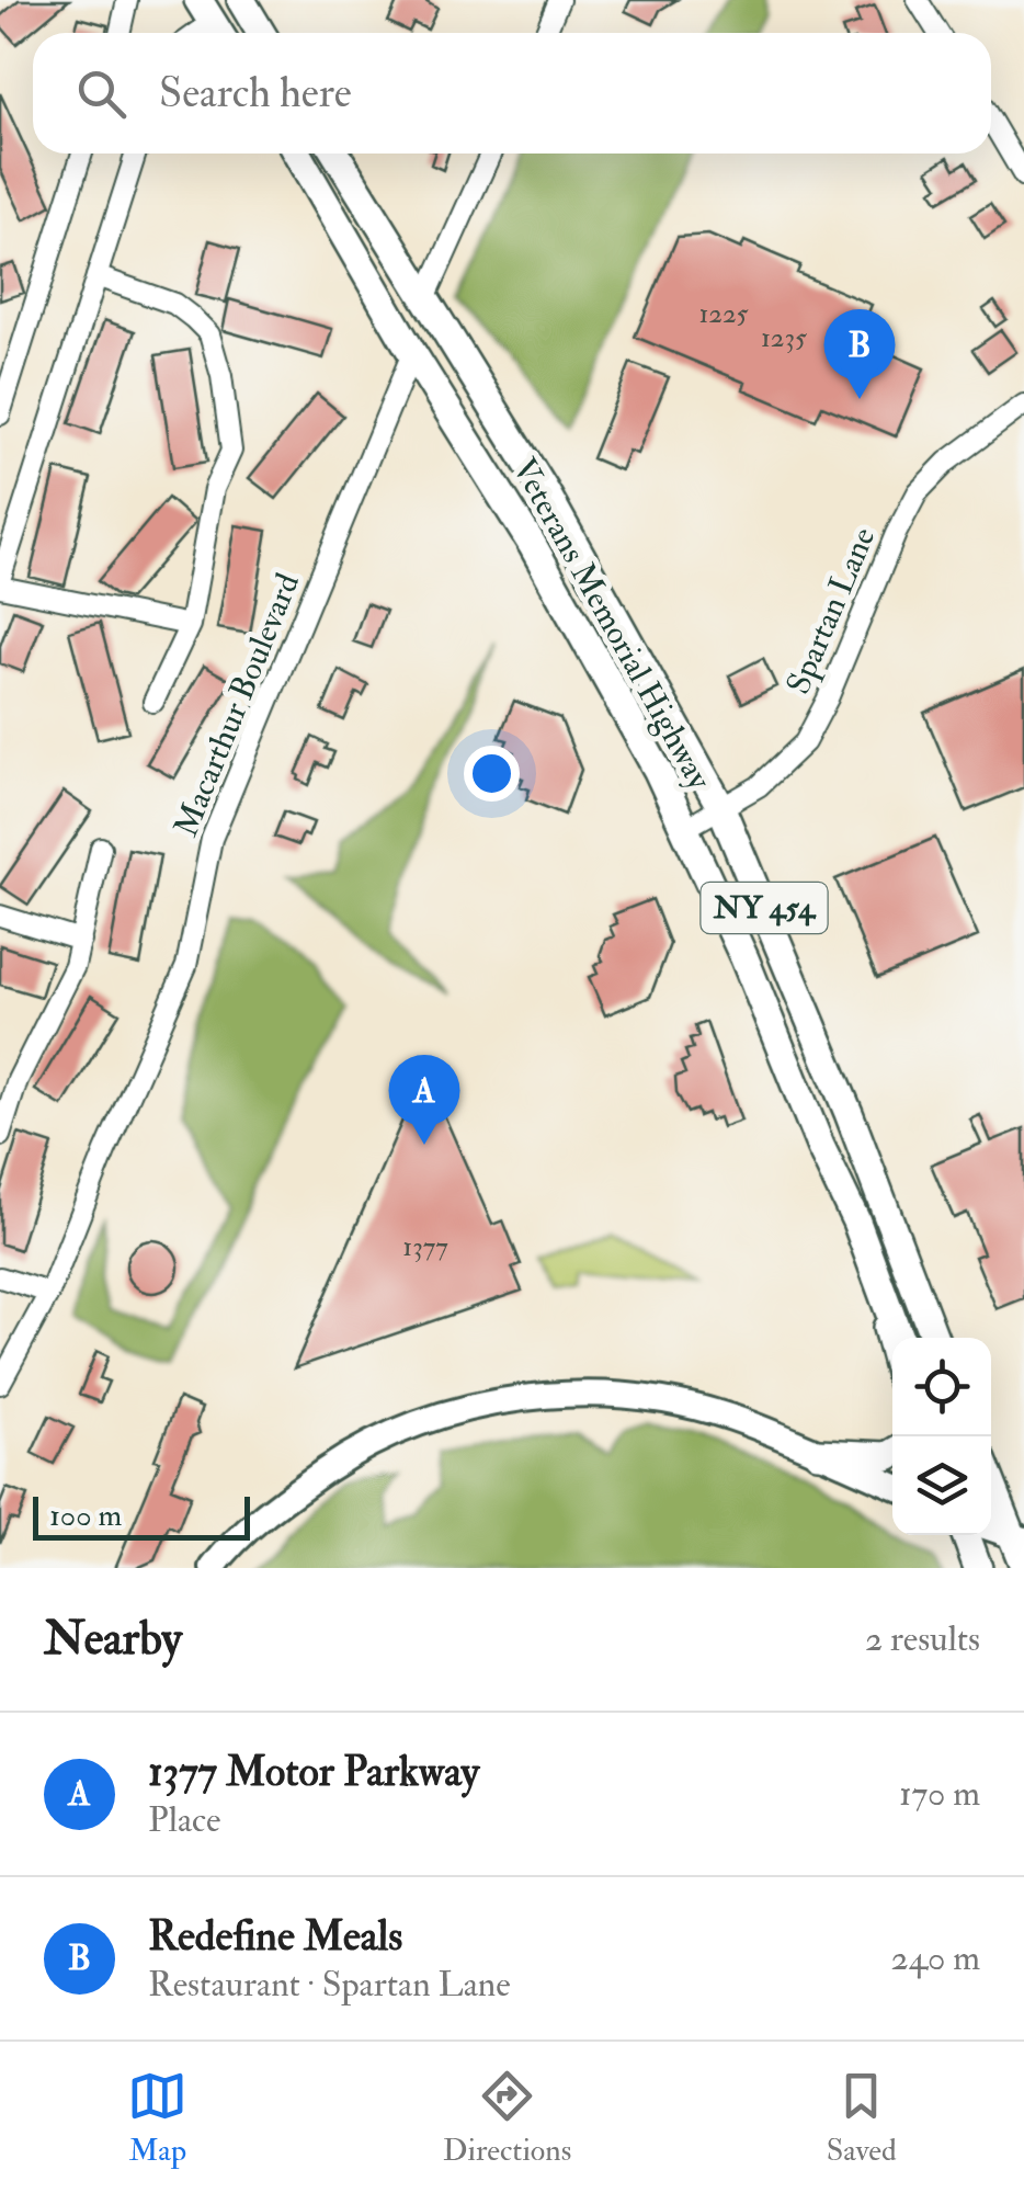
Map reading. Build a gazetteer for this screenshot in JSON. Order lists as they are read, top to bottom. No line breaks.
{"streets":{"highway":["Veterans Memorial Highway","NY 454"],"street":["Spartan Lane","Macarthur Boulevard"]},"crossings":[["Spartan Lane","Veterans Memorial Highway"],["Veterans Memorial Highway","Macarthur Boulevard"]],"house_numbers":["1225","1235","1377"],"scale_bar":"100 m","page":{"search":"Search here","pins":["B","A"],"scale":"100 m","heading":["Nearby","2 results"],"list":[{"mark":"A","name":"1377 Motor Parkway","note":"Place","value":"170 m"},{"mark":"B","name":"Redefine Meals","note":"Restaurant · Spartan Lane","value":"240 m"}],"nav":["Map","Directions","Saved"]}}
